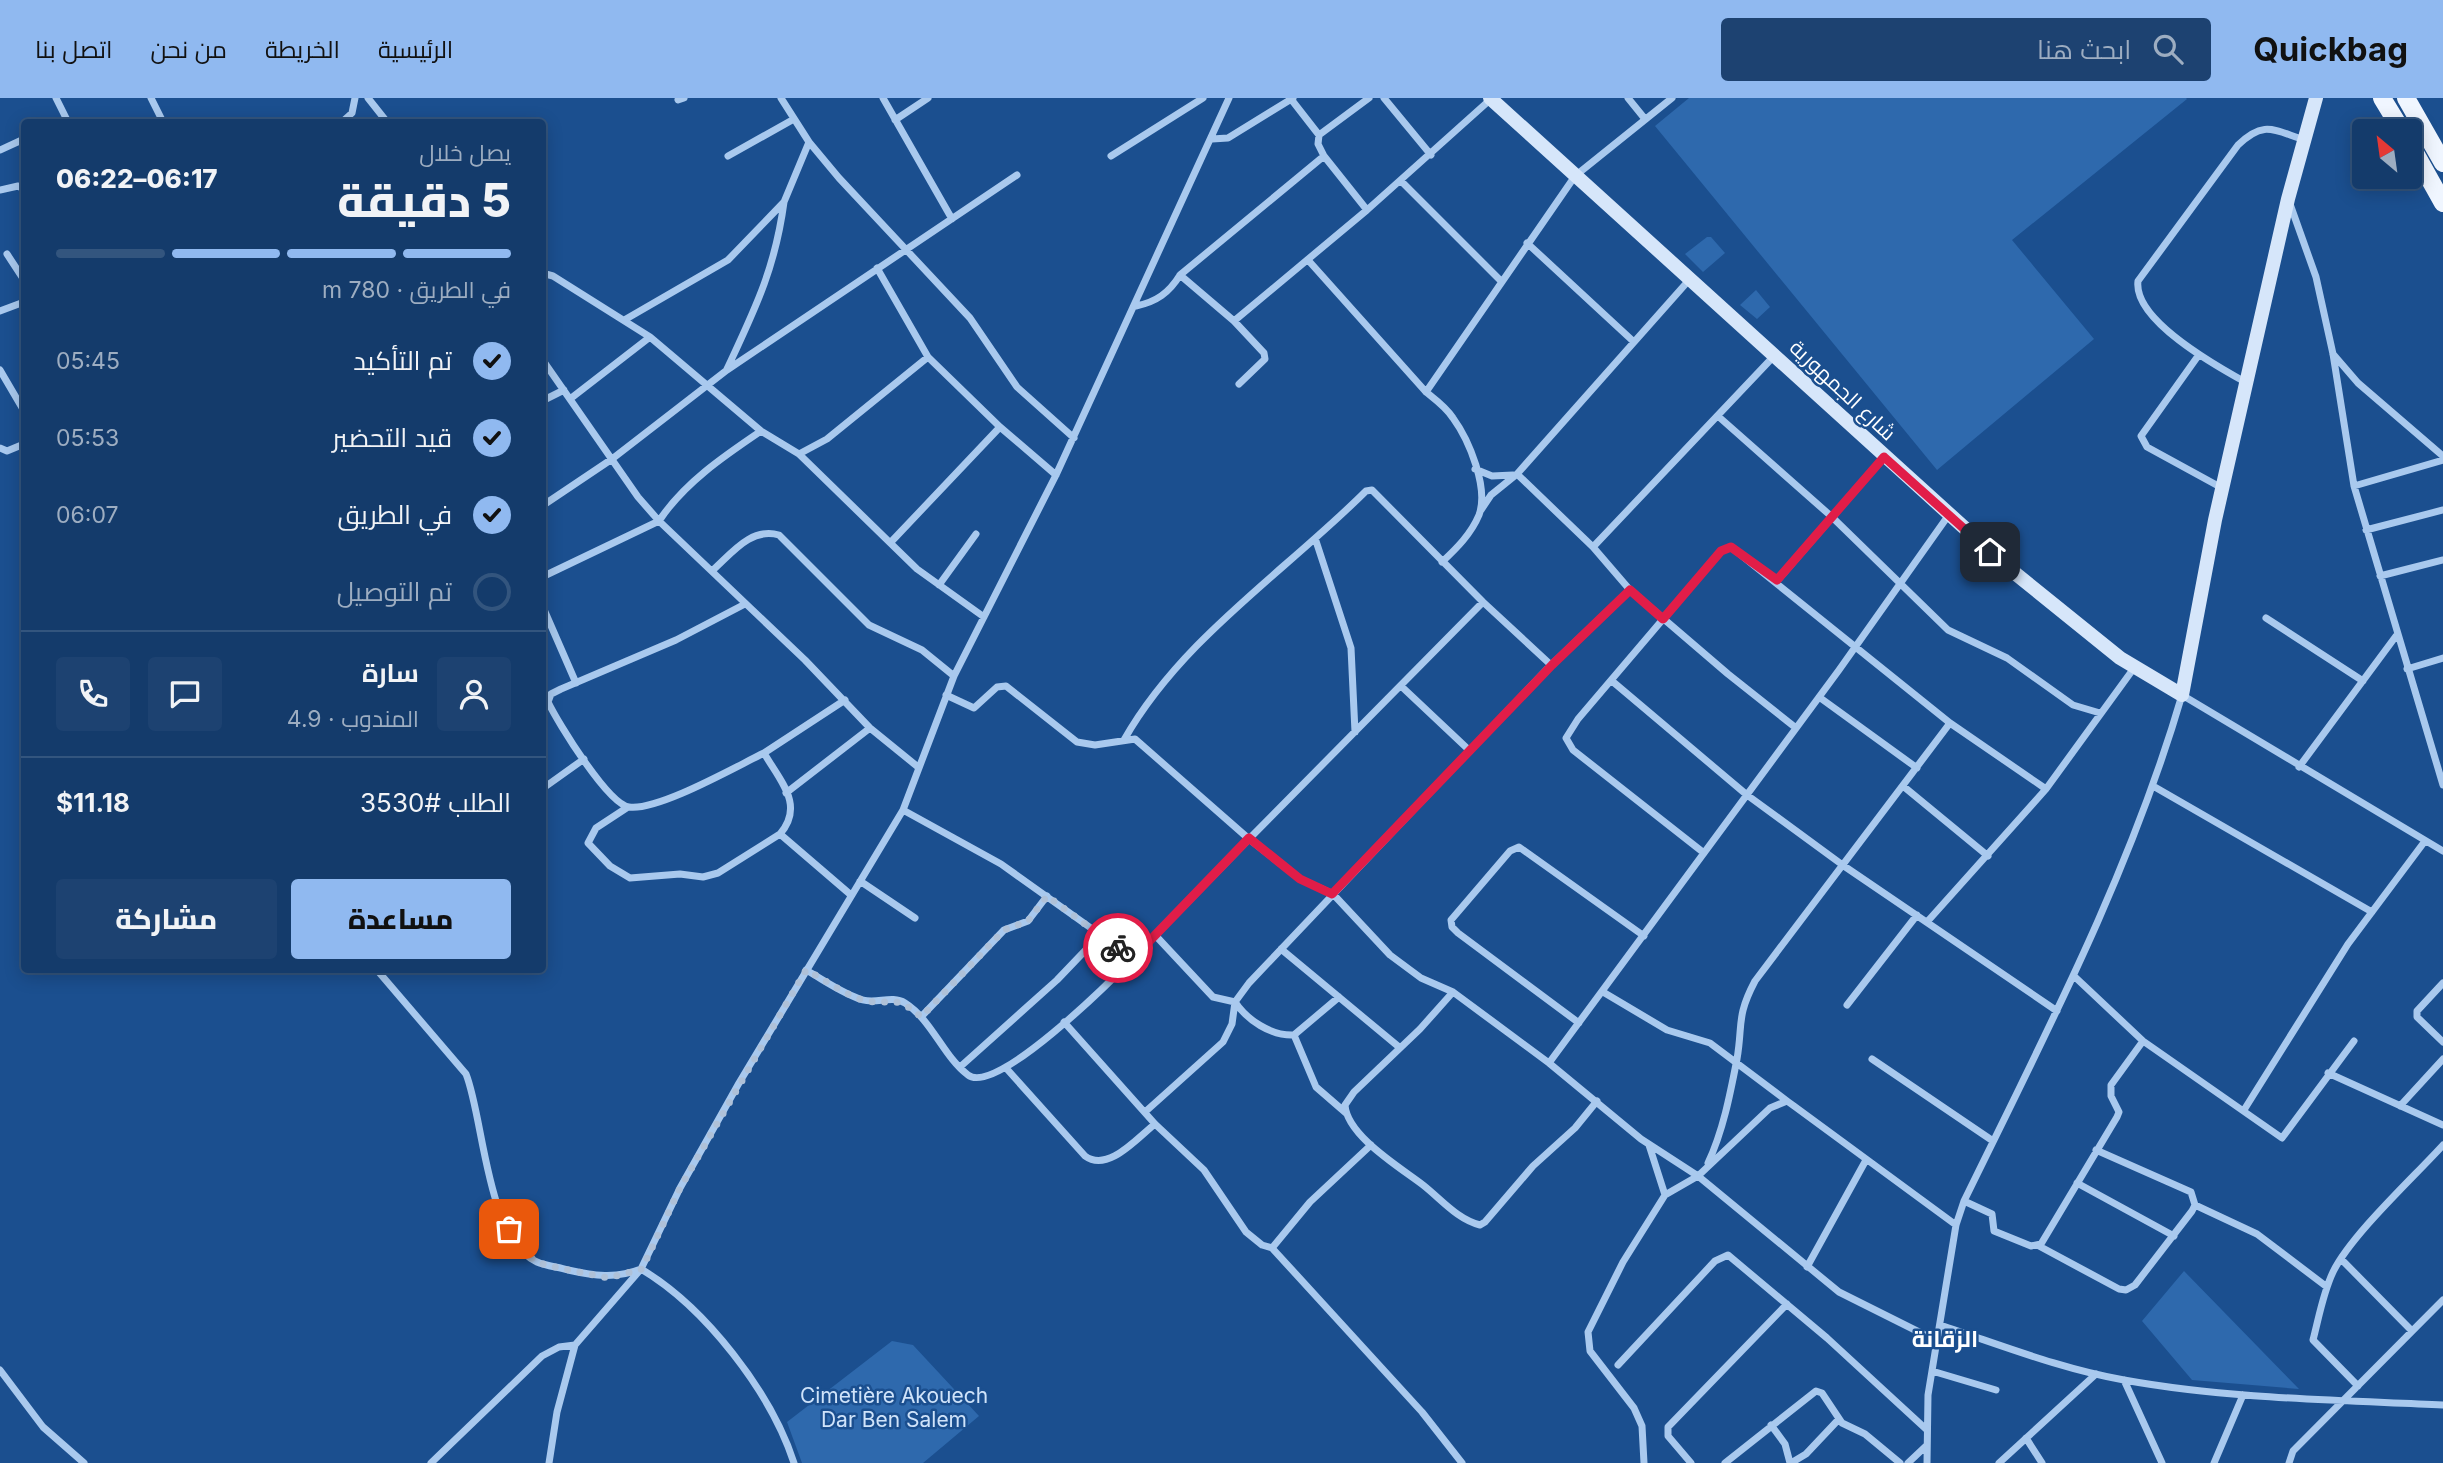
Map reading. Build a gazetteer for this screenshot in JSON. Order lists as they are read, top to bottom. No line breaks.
{"streets":{"main road":["شارع الجمهورية"]},"districts":["الزقانة"],"parks":["Cimetière Akouech Dar Ben Salem"],"north":"top left","page":{"header":"Quickbag","search":"ابحث هنا","nav":["الرئيسية","الخريطة","من نحن","اتصل بنا"],"heading":["5 دقيقة","يصل خلال","06:17–06:22"],"panel":["سارة","المندوب · 4.9","الطلب #3530","$11.18"],"bar":"في الطريق · 780 m","list":[["تم التأكيد","05:45"],["قيد التحضير","05:53"],["في الطريق","06:07"],"تم التوصيل"],"buttons":["مساعدة","مشاركة"]}}
